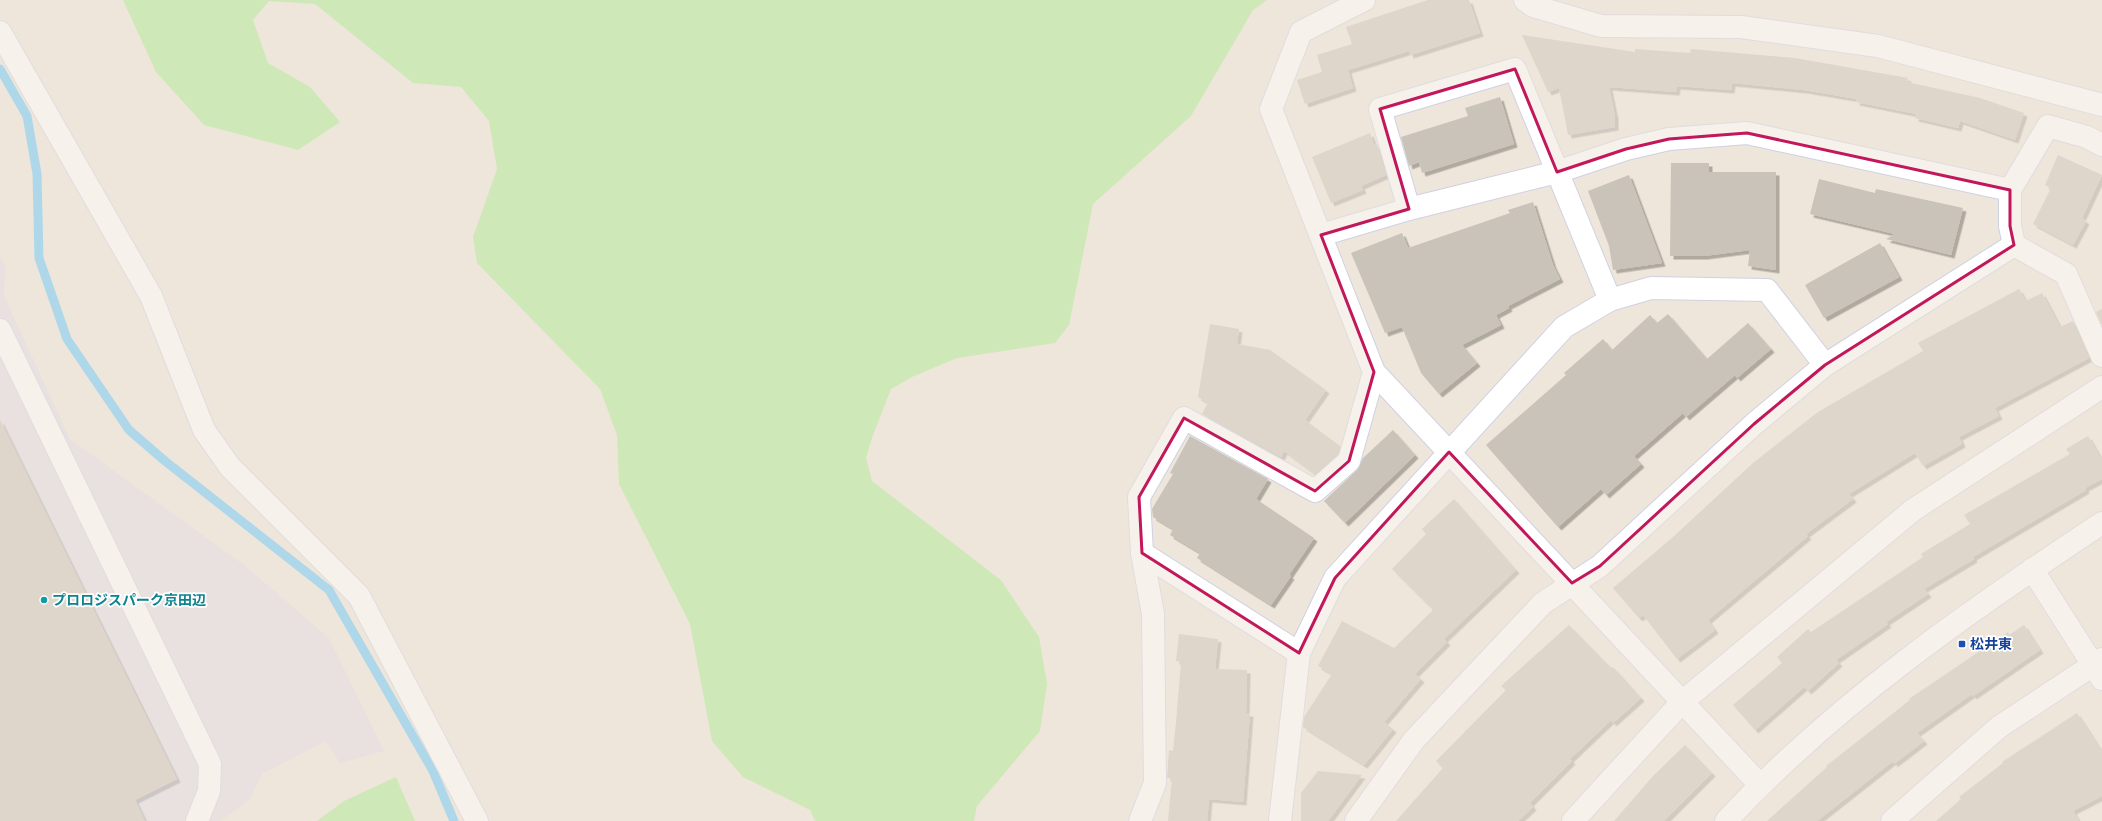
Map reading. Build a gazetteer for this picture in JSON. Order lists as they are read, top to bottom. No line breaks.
{"places":{"other":["プロロジスパーク京田辺"],"transit":["松井東"]}}
